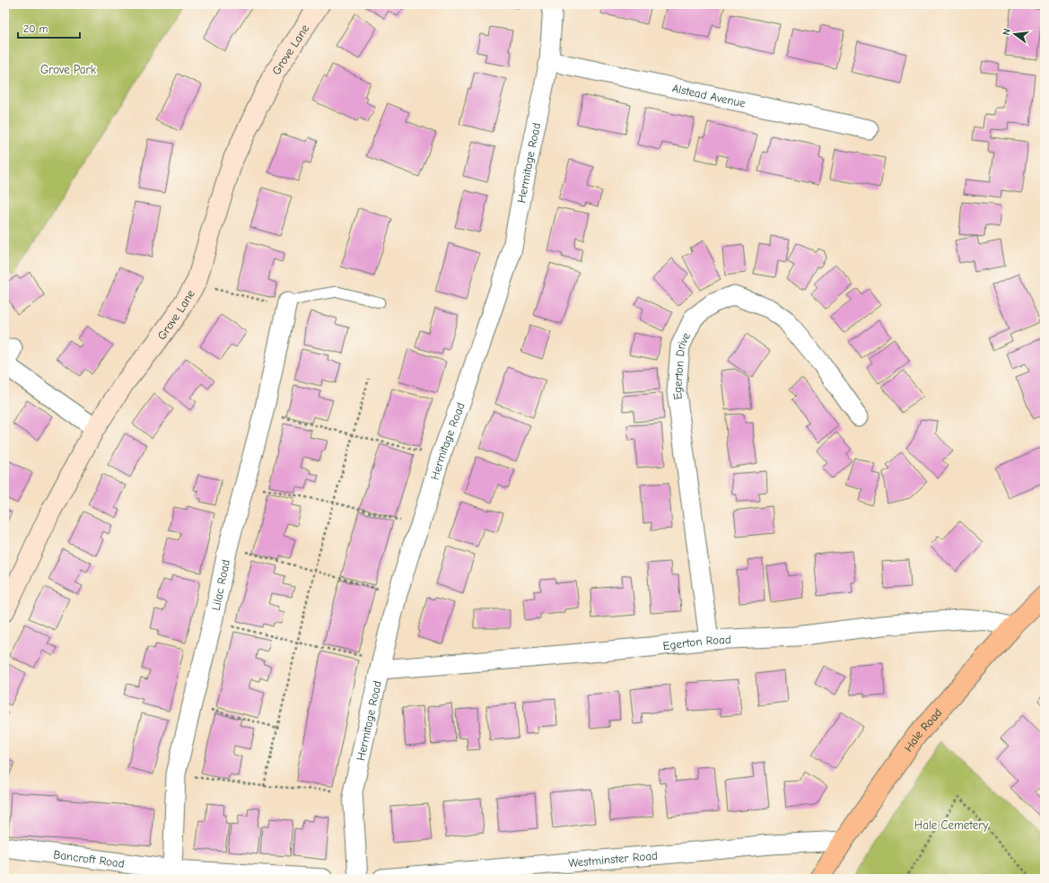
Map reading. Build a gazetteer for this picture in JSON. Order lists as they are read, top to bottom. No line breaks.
{"streets":{"main road":["Hale Road"],"street":["Grove Lane","Alstead Avenue","Hermitage Road","Egerton Drive","Lilac Road","Egerton Road","Bancroft Road","Westminster Road"]},"crossings":[["Alstead Avenue","Hermitage Road"],["Hermitage Road","Egerton Road"],["Egerton Drive","Egerton Road"],["Lilac Road","Bancroft Road"],["Egerton Road","Hale Road"],["Hale Road","Westminster Road"]],"parks":["Grove Park","Hale Cemetery"],"scale_bar":"20 m","north":"left"}
